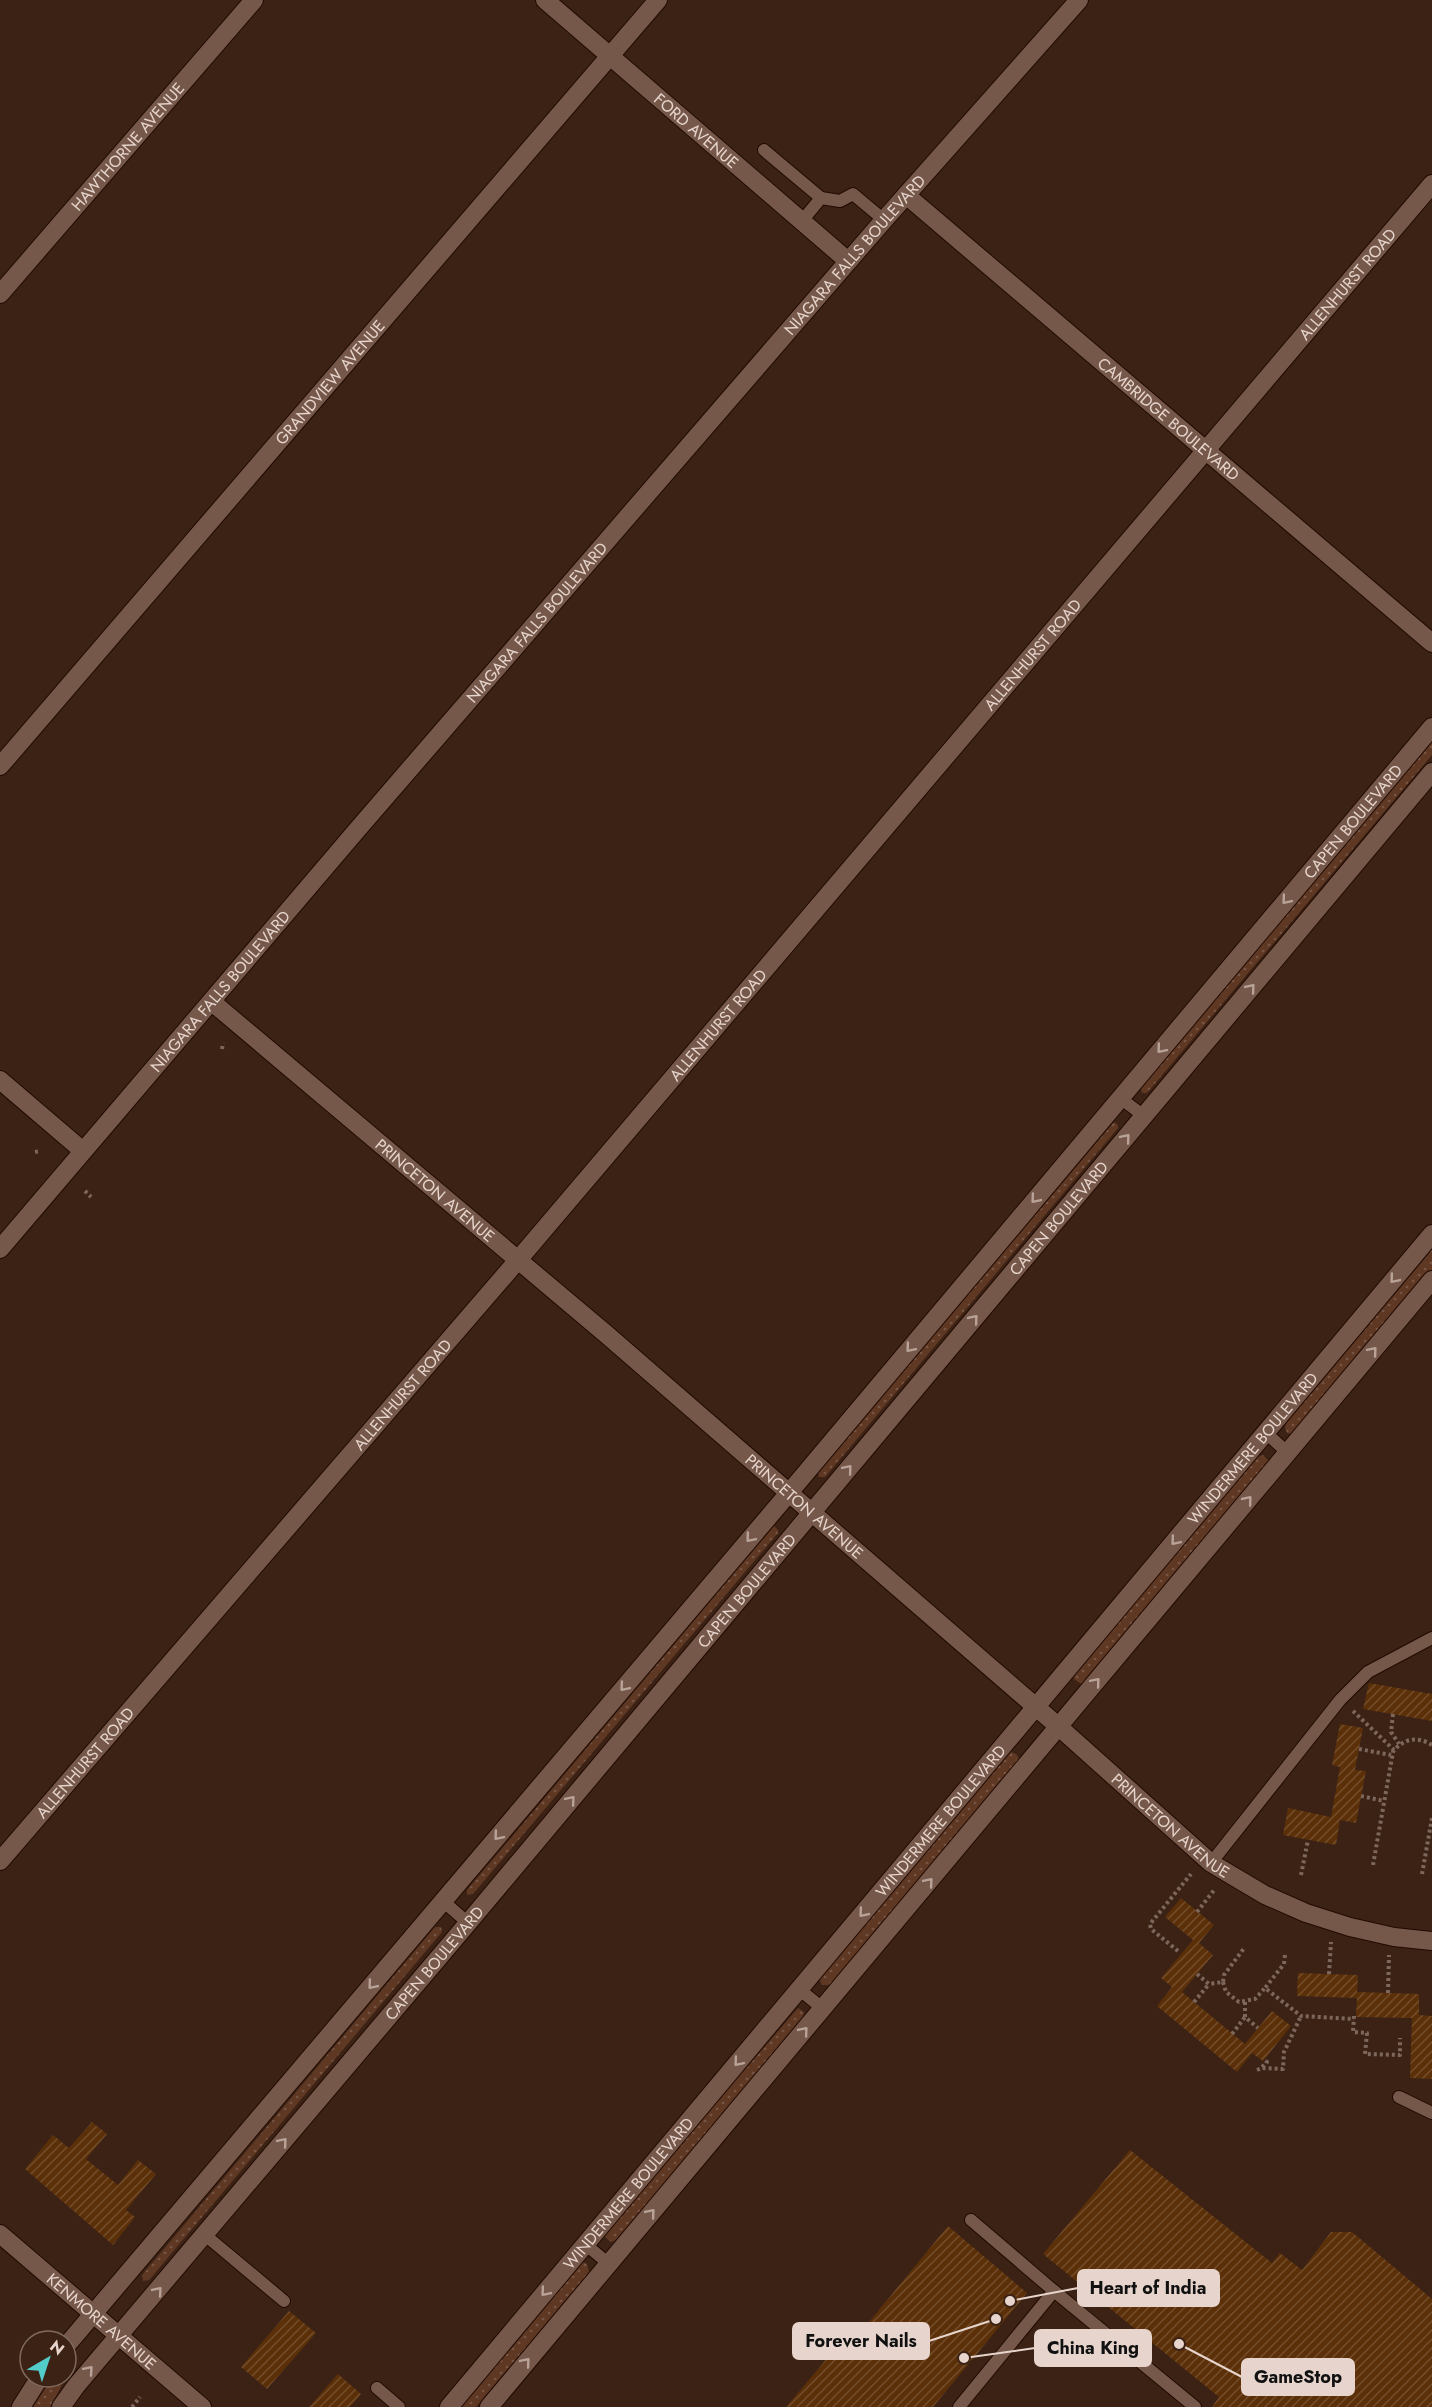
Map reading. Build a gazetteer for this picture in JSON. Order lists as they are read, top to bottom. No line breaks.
{"streets":{"street":["FORD AVENUE","HAWTHORNE AVENUE","NIAGARA FALLS BOULEVARD","ALLENHURST ROAD","GRANDVIEW AVENUE","CAMBRIDGE BOULEVARD","CAPEN BOULEVARD","PRINCETON AVENUE","WINDERMERE BOULEVARD","KENMORE AVENUE"]},"crossings":[["FORD AVENUE","NIAGARA FALLS BOULEVARD"],["FORD AVENUE","GRANDVIEW AVENUE"],["NIAGARA FALLS BOULEVARD","CAMBRIDGE BOULEVARD"],["NIAGARA FALLS BOULEVARD","PRINCETON AVENUE"],["ALLENHURST ROAD","CAMBRIDGE BOULEVARD"],["ALLENHURST ROAD","PRINCETON AVENUE"],["CAPEN BOULEVARD","PRINCETON AVENUE"],["CAPEN BOULEVARD","KENMORE AVENUE"],["PRINCETON AVENUE","WINDERMERE BOULEVARD"]],"places":["Heart of India","Forever Nails","GameStop","China King"],"north":"top right"}
